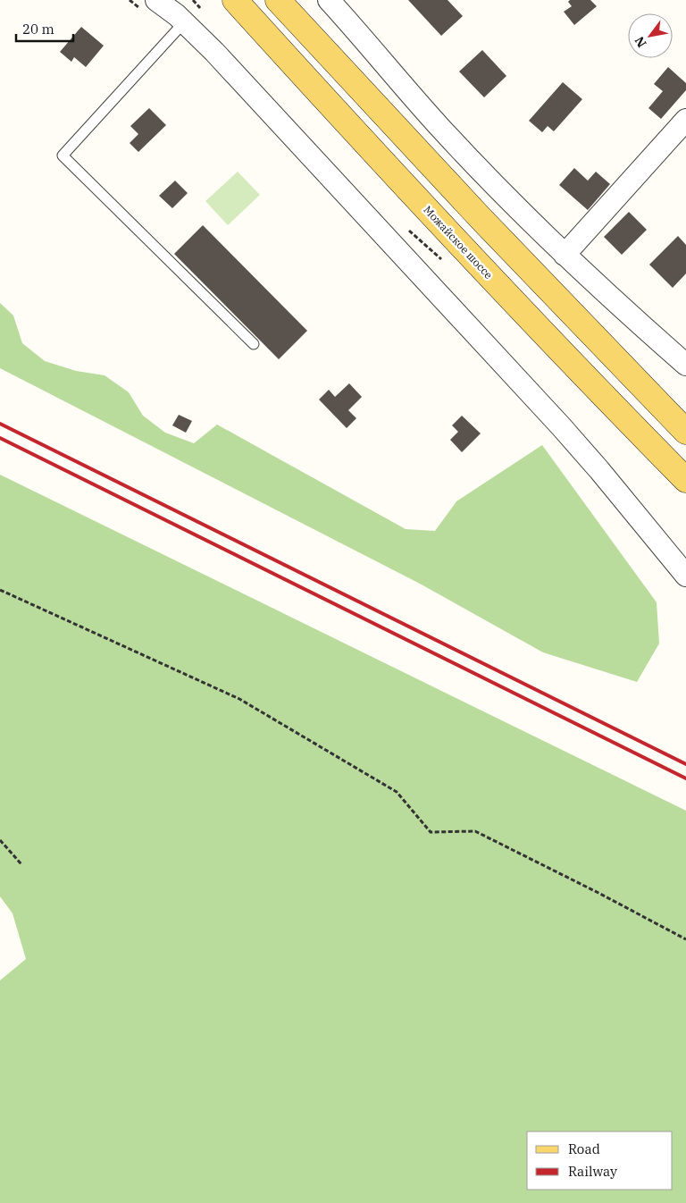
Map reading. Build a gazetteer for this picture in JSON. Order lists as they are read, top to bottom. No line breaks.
{"streets":{"main road":["Можайское шоссе"]},"legend":["Road","Railway"],"scale_bar":"20 m","north":"bottom left"}
